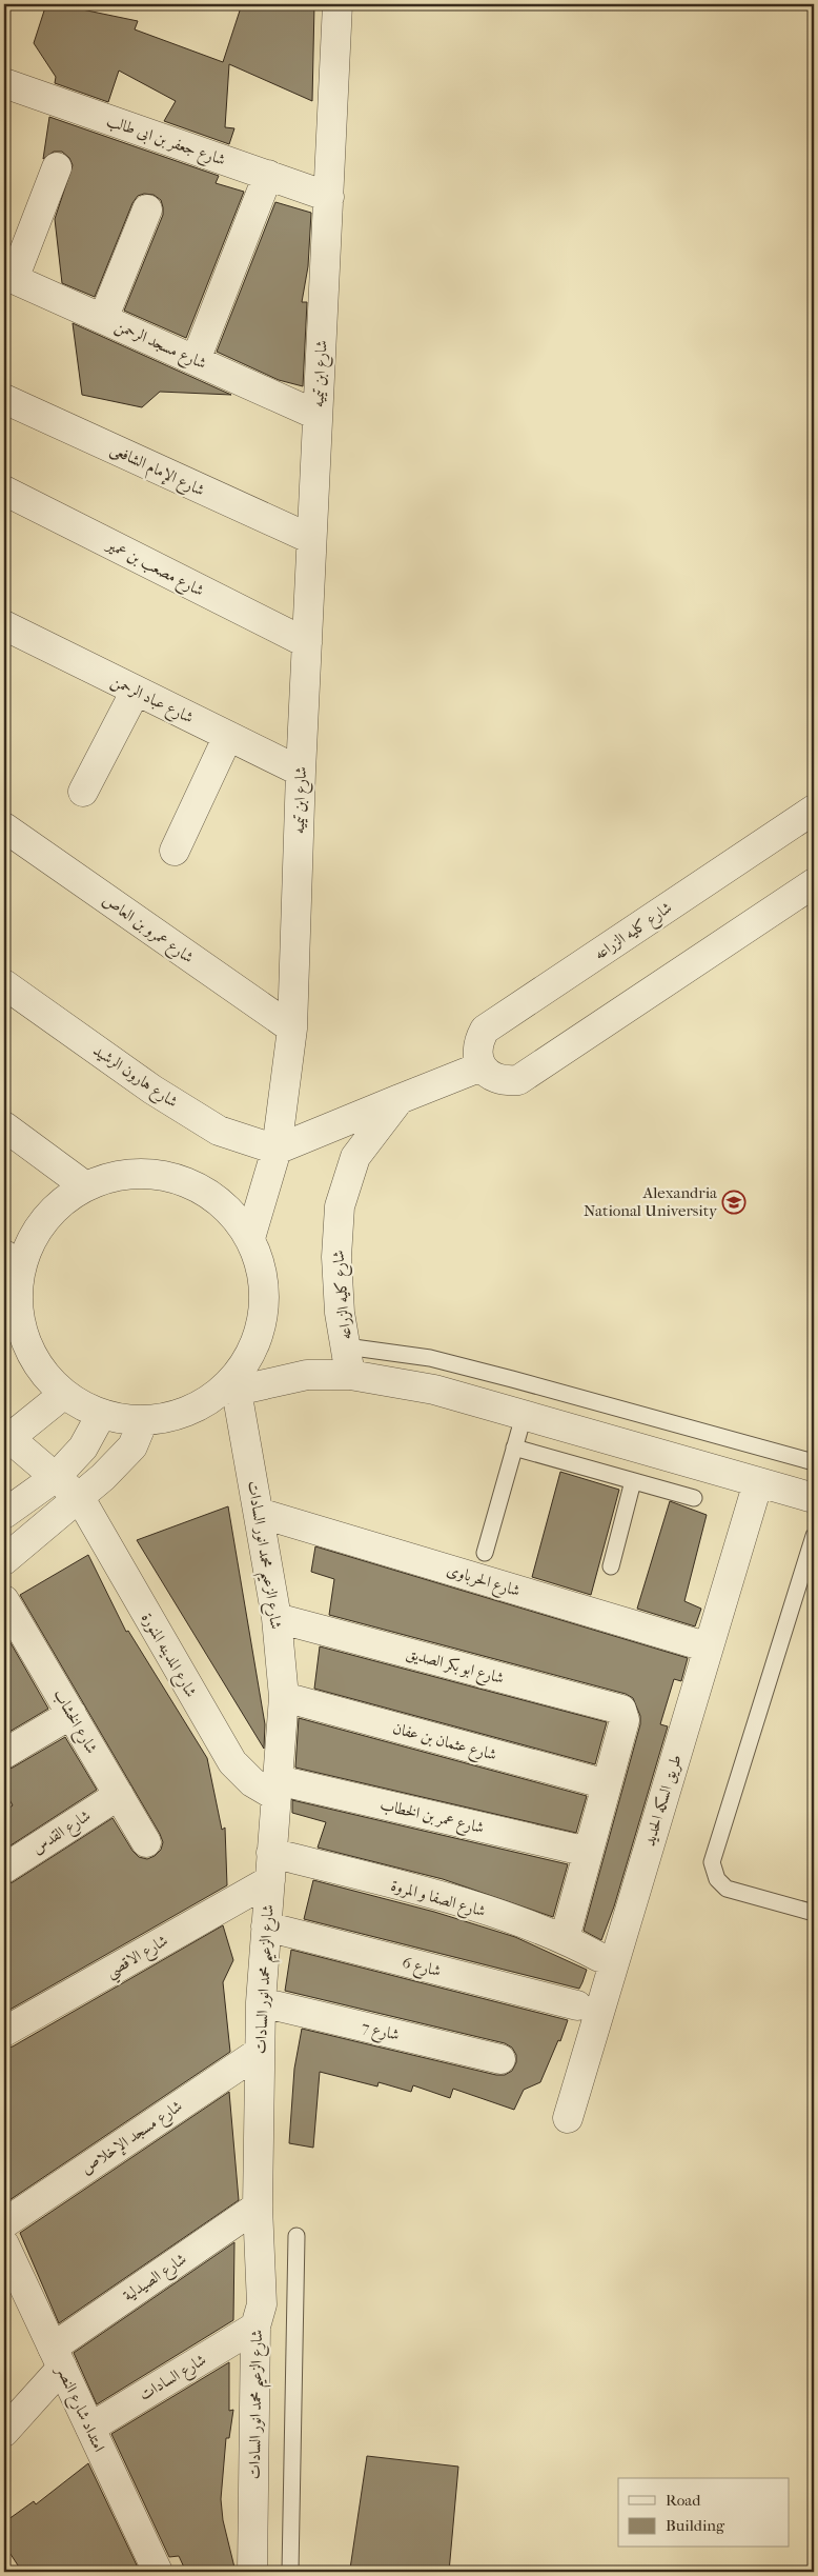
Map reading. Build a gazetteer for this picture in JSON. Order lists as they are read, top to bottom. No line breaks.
{"streets":{"street":["شارع جعفر بن ابى طالب","شارع مسجد الرحمن","شارع ابن تيميه","شارع الإمام الشافعى","شارع مصعب بن عمير","شارع عباد الرحمن","شارع عمرو بن العاص","شارع كليه الزراعه","شارع هارون الرشيد","شارع الزعيم محمد انور السادات","شارع الحرباوى","شارع المدينه المنورة","شارع ابو بكر الصديق","شارع الخشاب","شارع عثمان بن عفان","طريق السكه الحديد","شارع عمر بن الخطاب","شارع القدس","شارع الصفا و المروة","شارع الاقصي","شارع 6","شارع 7","شارع مسجد الإخلاص","شارع الصيدلية","شارع السادات","امتداد شارع النصر"]},"crossings":[["شارع جعفر بن ابى طالب","شارع ابن تيميه"],["شارع مسجد الرحمن","شارع ابن تيميه"],["شارع ابن تيميه","شارع الإمام الشافعى"],["شارع ابن تيميه","شارع مصعب بن عمير"],["شارع ابن تيميه","شارع عباد الرحمن"],["شارع ابن تيميه","شارع عمرو بن العاص"],["شارع ابن تيميه","شارع هارون الرشيد"],["شارع الزعيم محمد انور السادات","شارع الحرباوى"],["شارع الزعيم محمد انور السادات","شارع المدينه المنورة"],["شارع الزعيم محمد انور السادات","شارع ابو بكر الصديق"],["شارع الزعيم محمد انور السادات","شارع عثمان بن عفان"],["شارع الزعيم محمد انور السادات","شارع عمر بن الخطاب"],["شارع الزعيم محمد انور السادات","شارع الصفا و المروة"],["شارع الزعيم محمد انور السادات","شارع الاقصي"],["شارع الزعيم محمد انور السادات","شارع 6"],["شارع الزعيم محمد انور السادات","شارع 7"],["شارع الزعيم محمد انور السادات","شارع مسجد الإخلاص"],["شارع الزعيم محمد انور السادات","شارع الصيدلية"],["شارع الزعيم محمد انور السادات","شارع السادات"],["شارع الحرباوى","طريق السكه الحديد"],["شارع المدينه المنورة","شارع عمر بن الخطاب"],["شارع ابو بكر الصديق","شارع عثمان بن عفان"],["شارع الخشاب","شارع القدس"],["شارع الصفا و المروة","شارع الاقصي"],["شارع الصيدلية","امتداد شارع النصر"],["شارع السادات","امتداد شارع النصر"]],"places":{"school or university":["Alexandria National University"]},"legend":["Road","Building"]}
